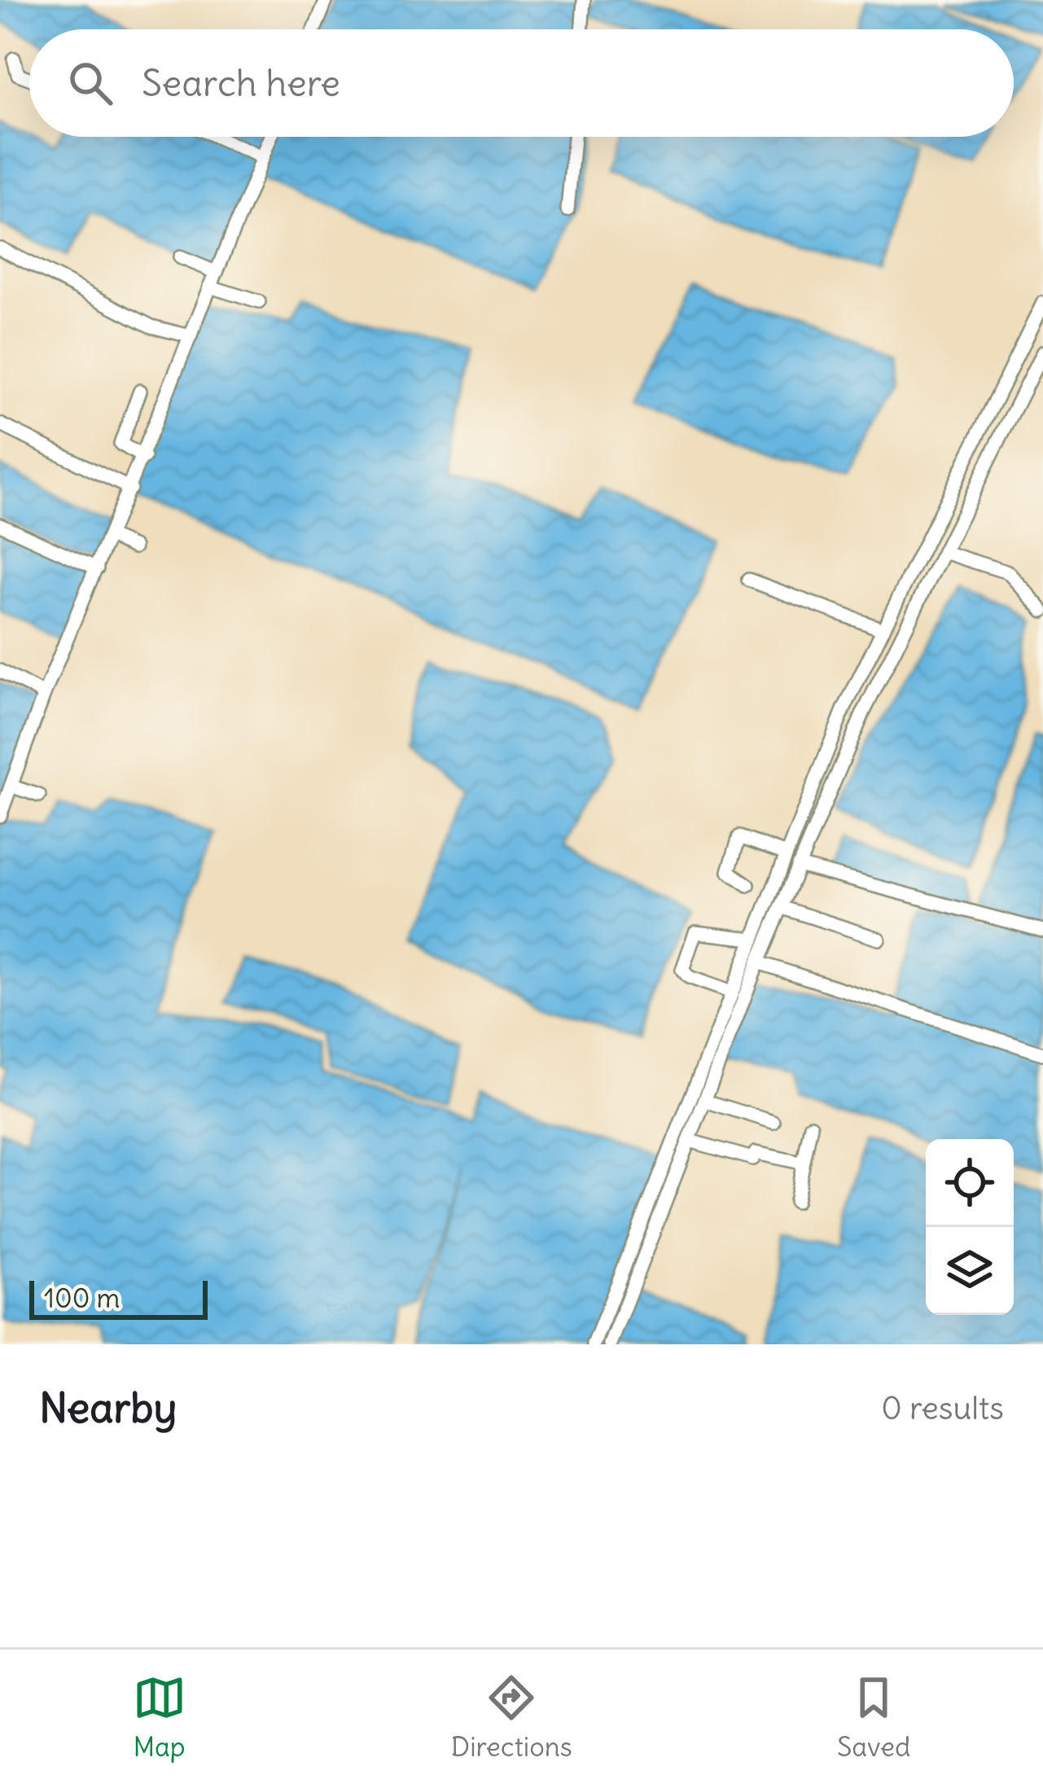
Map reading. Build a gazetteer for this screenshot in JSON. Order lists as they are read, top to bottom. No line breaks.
{"scale_bar":"100 m","page":{"search":"Search here","scale":"100 m","heading":["Nearby","0 results"],"nav":["Map","Directions","Saved"]}}
